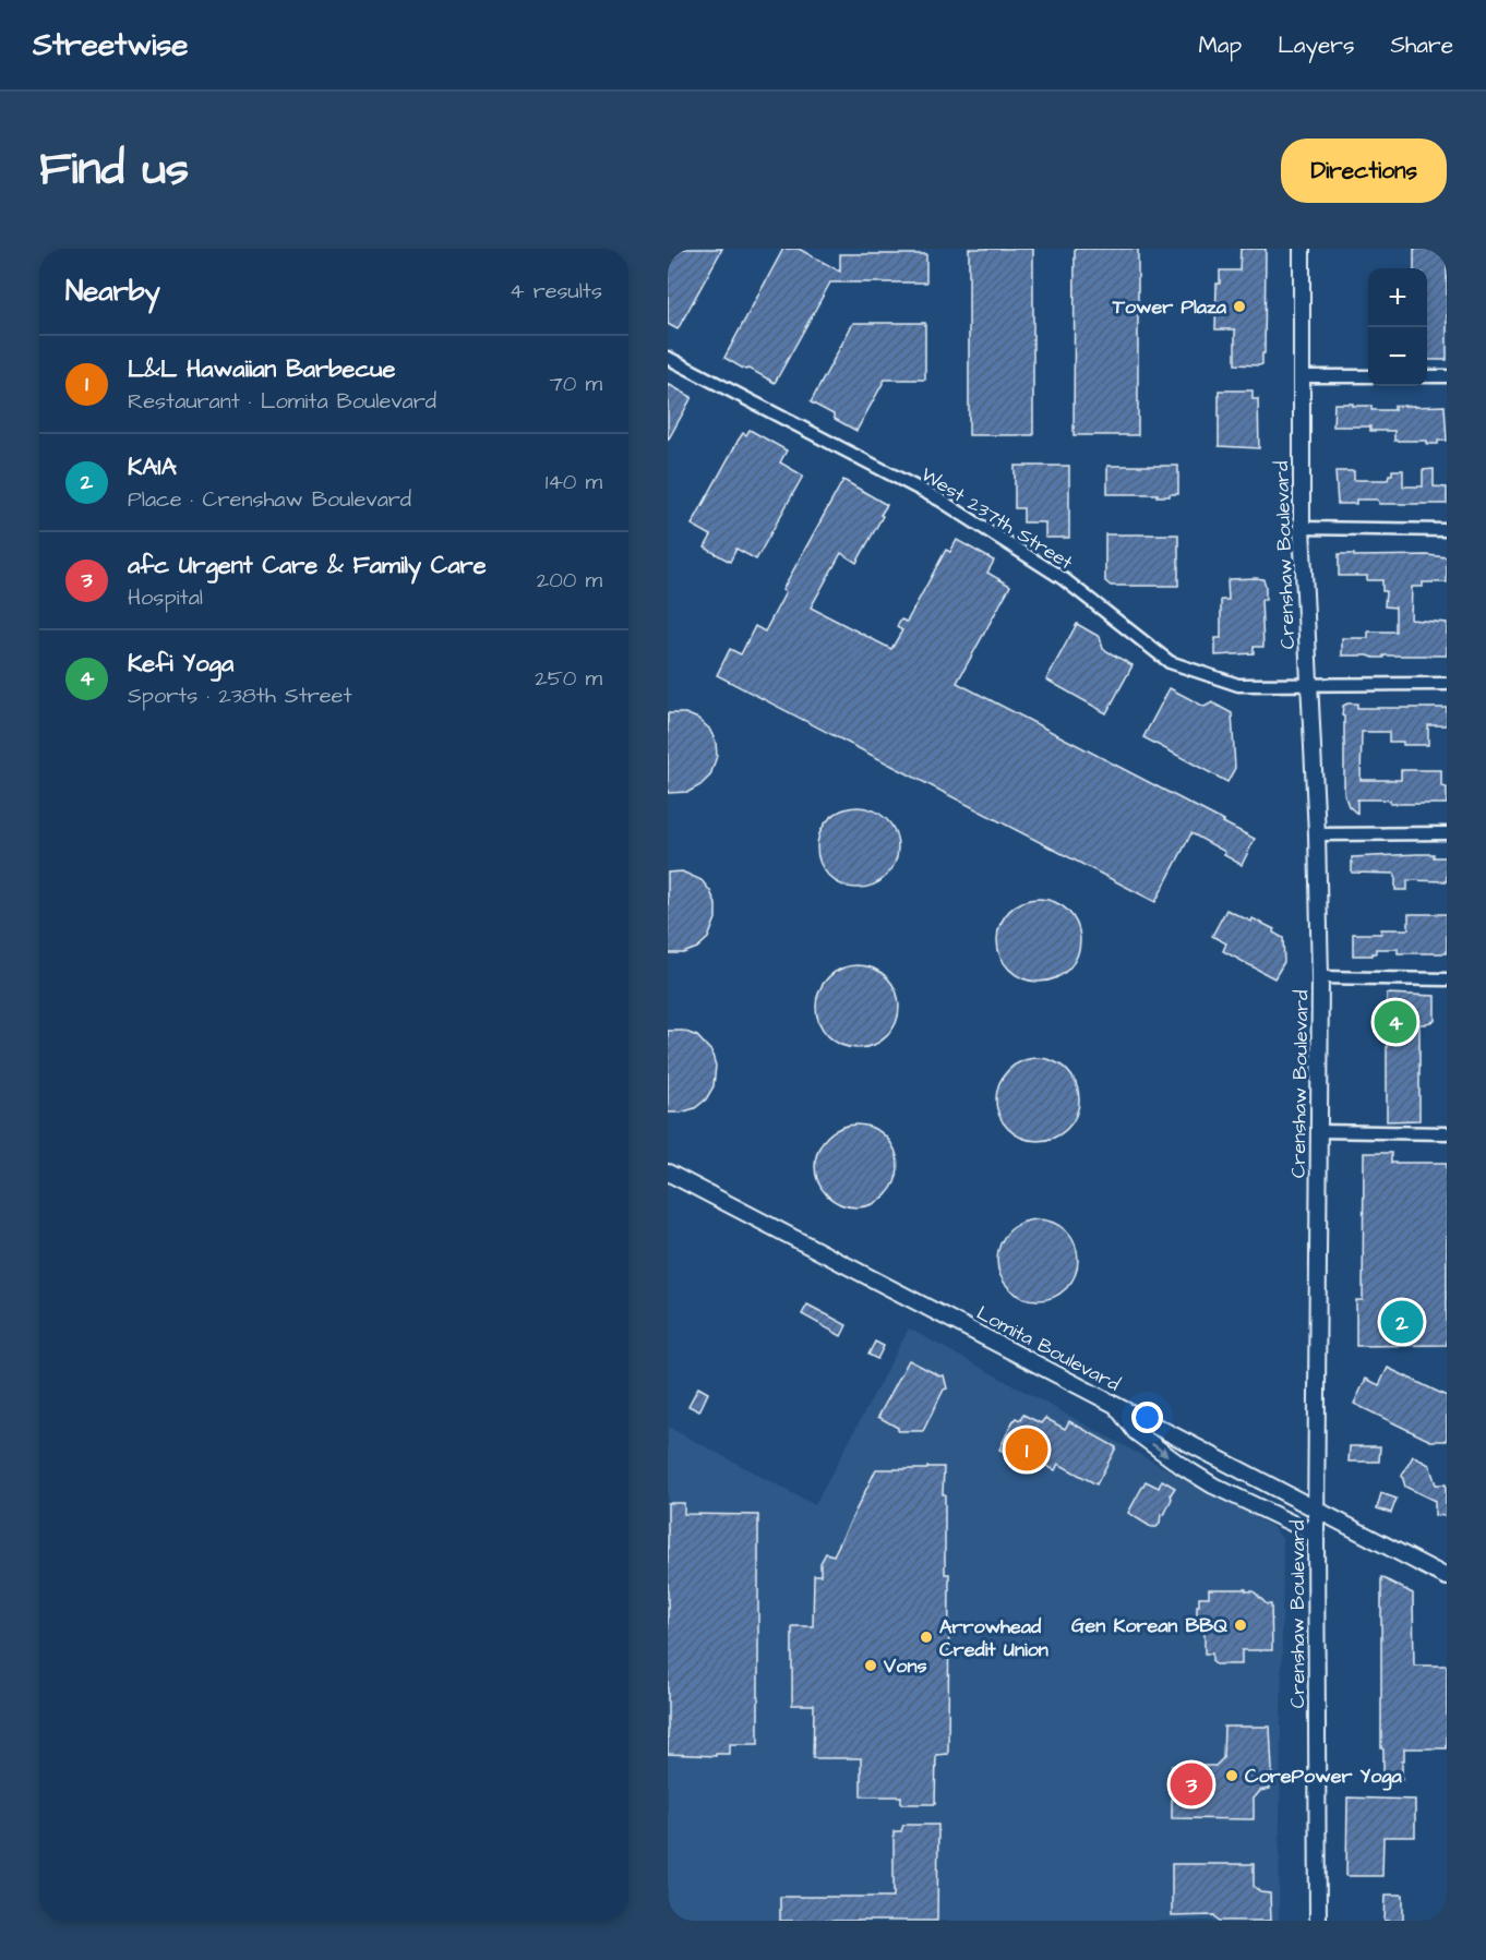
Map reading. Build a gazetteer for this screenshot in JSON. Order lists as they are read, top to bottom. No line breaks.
{"streets":{"main road":["Crenshaw Boulevard","Lomita Boulevard"],"street":["West 237th Street"]},"crossings":[["West 237th Street","Crenshaw Boulevard"],["Crenshaw Boulevard","Lomita Boulevard"]],"places":["Tower Plaza","Gen Korean BBQ","Arrowhead Credit Union","Vons","CorePower Yoga"],"page":{"header":"Streetwise","nav":["Map","Layers","Share"],"title":"Find us","buttons":"Directions","heading":["Nearby","4 results"],"map_buttons":["+","−"],"list":[{"mark":"1","name":"L&L Hawaiian Barbecue","note":"Restaurant · Lomita Boulevard","value":"70 m"},{"mark":"2","name":"KAIA","note":"Place · Crenshaw Boulevard","value":"140 m"},{"mark":"3","name":"afc Urgent Care & Family Care","note":"Hospital","value":"200 m"},{"mark":"4","name":"Kefi Yoga","note":"Sports · 238th Street","value":"250 m"}],"pins":["4","2","1","3"]}}
